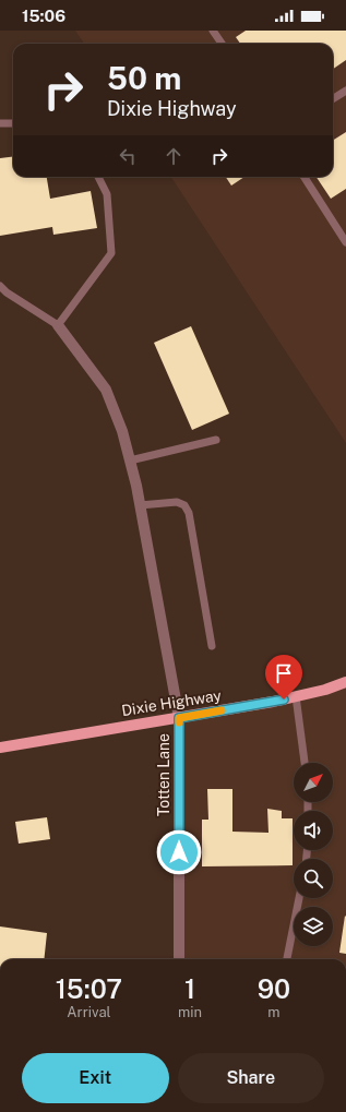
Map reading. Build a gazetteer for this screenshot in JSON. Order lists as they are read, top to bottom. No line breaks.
{"streets":{"main road":["Dixie Highway"],"street":["Totten Lane"]},"crossings":[["Dixie Highway","Totten Lane"]],"north":"top right","page":{"status":"15:06","turn":["50 m","Dixie Highway"],"eta":["15:07","Arrival","1","min","90","m"],"buttons":["Exit","Share"]}}
